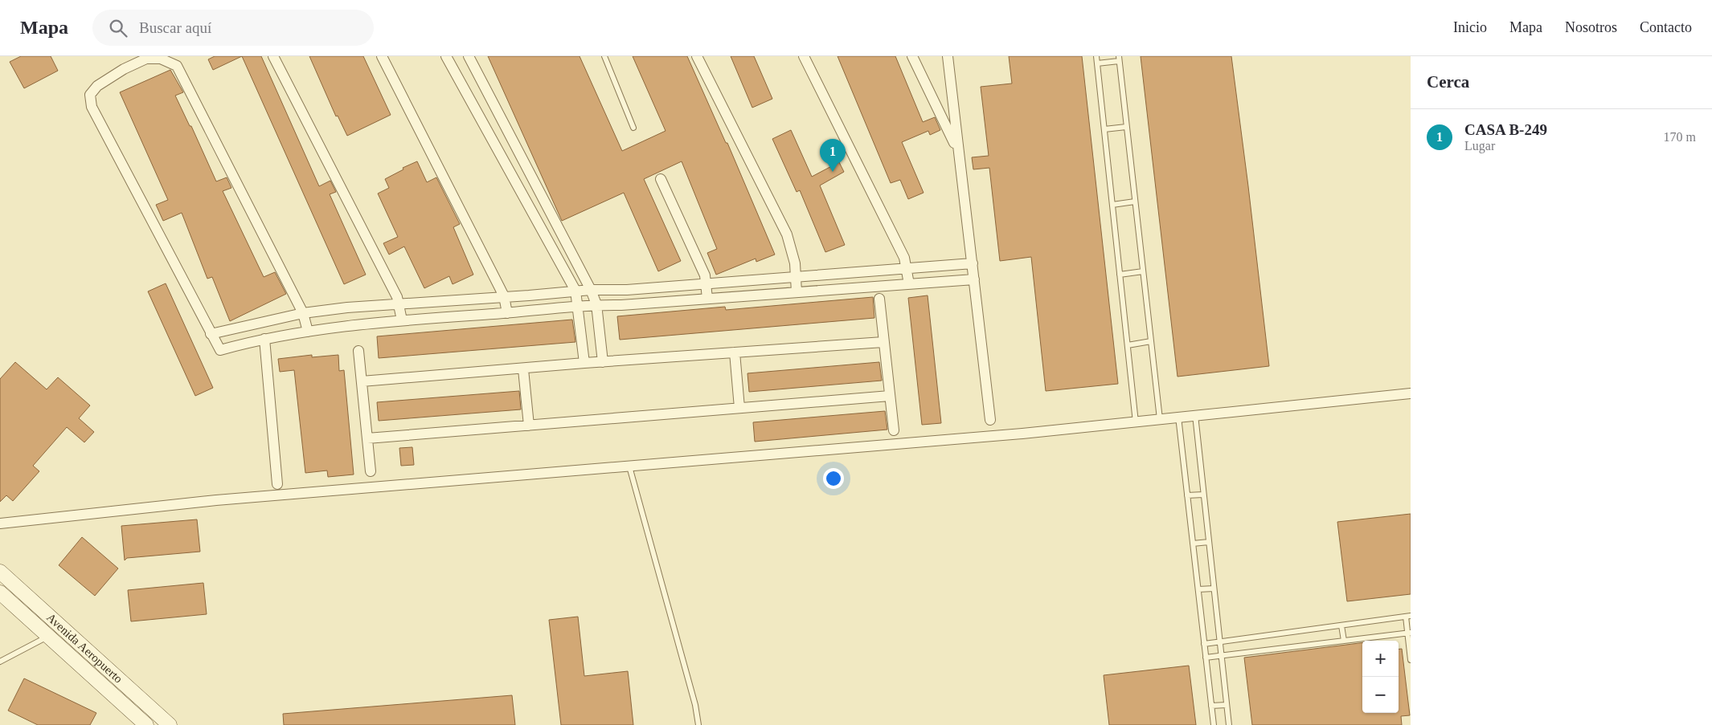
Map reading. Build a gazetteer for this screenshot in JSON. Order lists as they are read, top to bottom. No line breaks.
{"streets":{"street":["Avenida Aeropuerto"]},"page":{"header":"Mapa","search":"Buscar aquí","nav":["Inicio","Mapa","Nosotros","Contacto"],"heading":"Cerca","list":[{"mark":"1","name":"CASA B-249","note":"Lugar","value":"170 m"}],"pins":"1","map_buttons":["+","−"]}}
